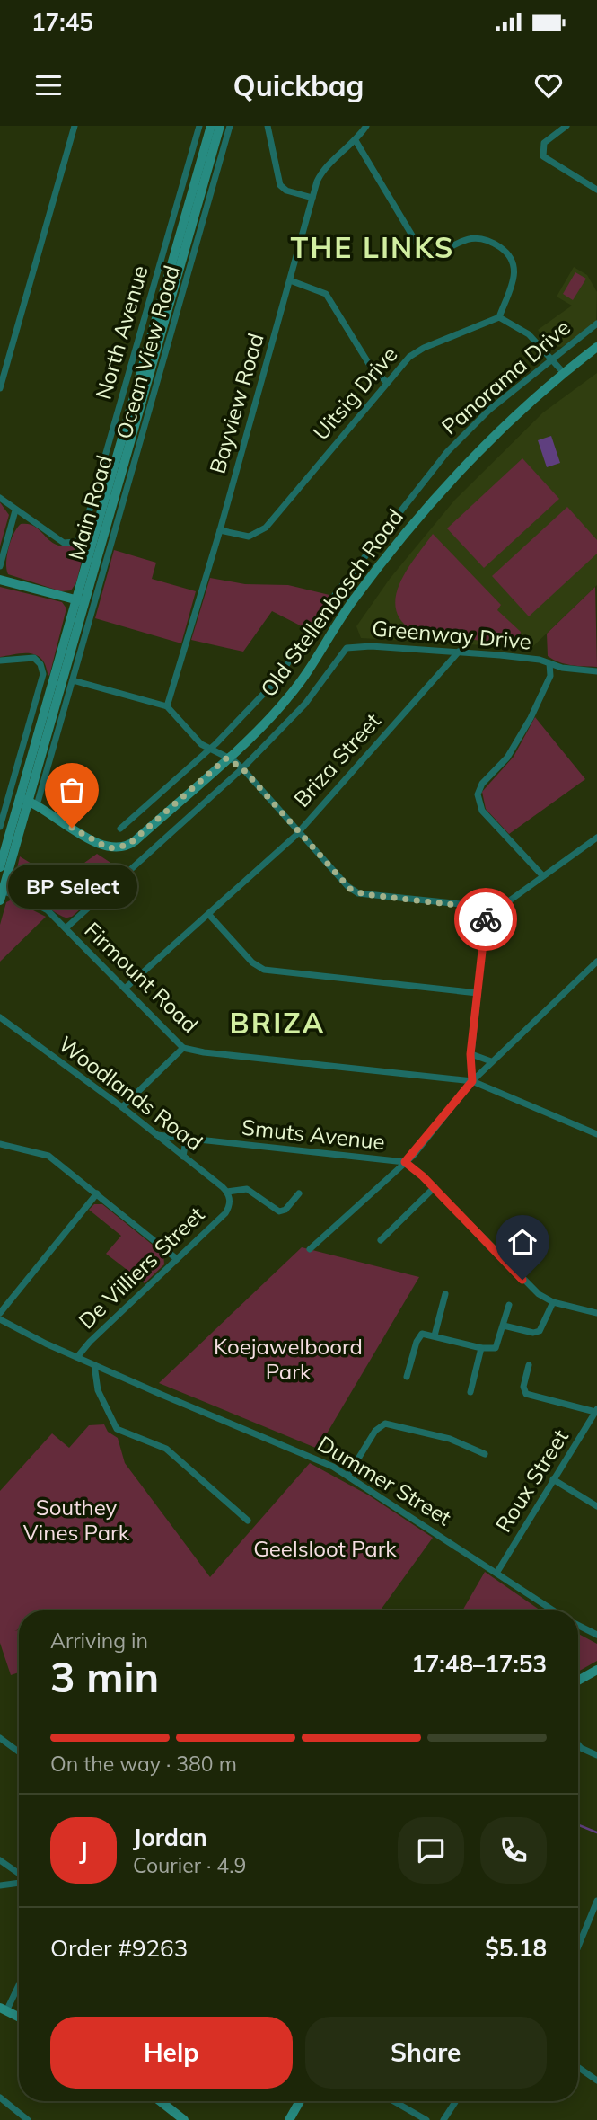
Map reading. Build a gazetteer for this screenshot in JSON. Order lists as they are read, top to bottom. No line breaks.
{"streets":{"main road":["Main Road","Old Stellenbosch Road"],"street":["North Avenue","Ocean View Road","Panorama Drive","Uitsig Drive","Bayview Road","Greenway Drive","Briza Street","Firmount Road","Woodlands Road","Smuts Avenue","De Villiers Street","Dummer Street","Roux Street"]},"crossings":[["Ocean View Road","Old Stellenbosch Road"],["Uitsig Drive","Bayview Road"],["Main Road","Old Stellenbosch Road"],["Main Road","Firmount Road"],["Greenway Drive","Briza Street"],["Briza Street","Firmount Road"],["Woodlands Road","Smuts Avenue"],["Woodlands Road","De Villiers Street"],["De Villiers Street","Dummer Street"],["Dummer Street","Roux Street"]],"districts":["THE LINKS","BRIZA"],"parks":["Koejawelboord Park","Southey Vines Park","Geelsloot Park"],"places":["BP Select"],"page":{"status":"17:45","header":"Quickbag","bubble":"BP Select","heading":["3 min","Arriving in","17:48–17:53"],"panel":["Jordan","Courier · 4.9","Order #9263","$5.18"],"bar":"On the way · 380 m","round":"J","buttons":["Help","Share"]}}
